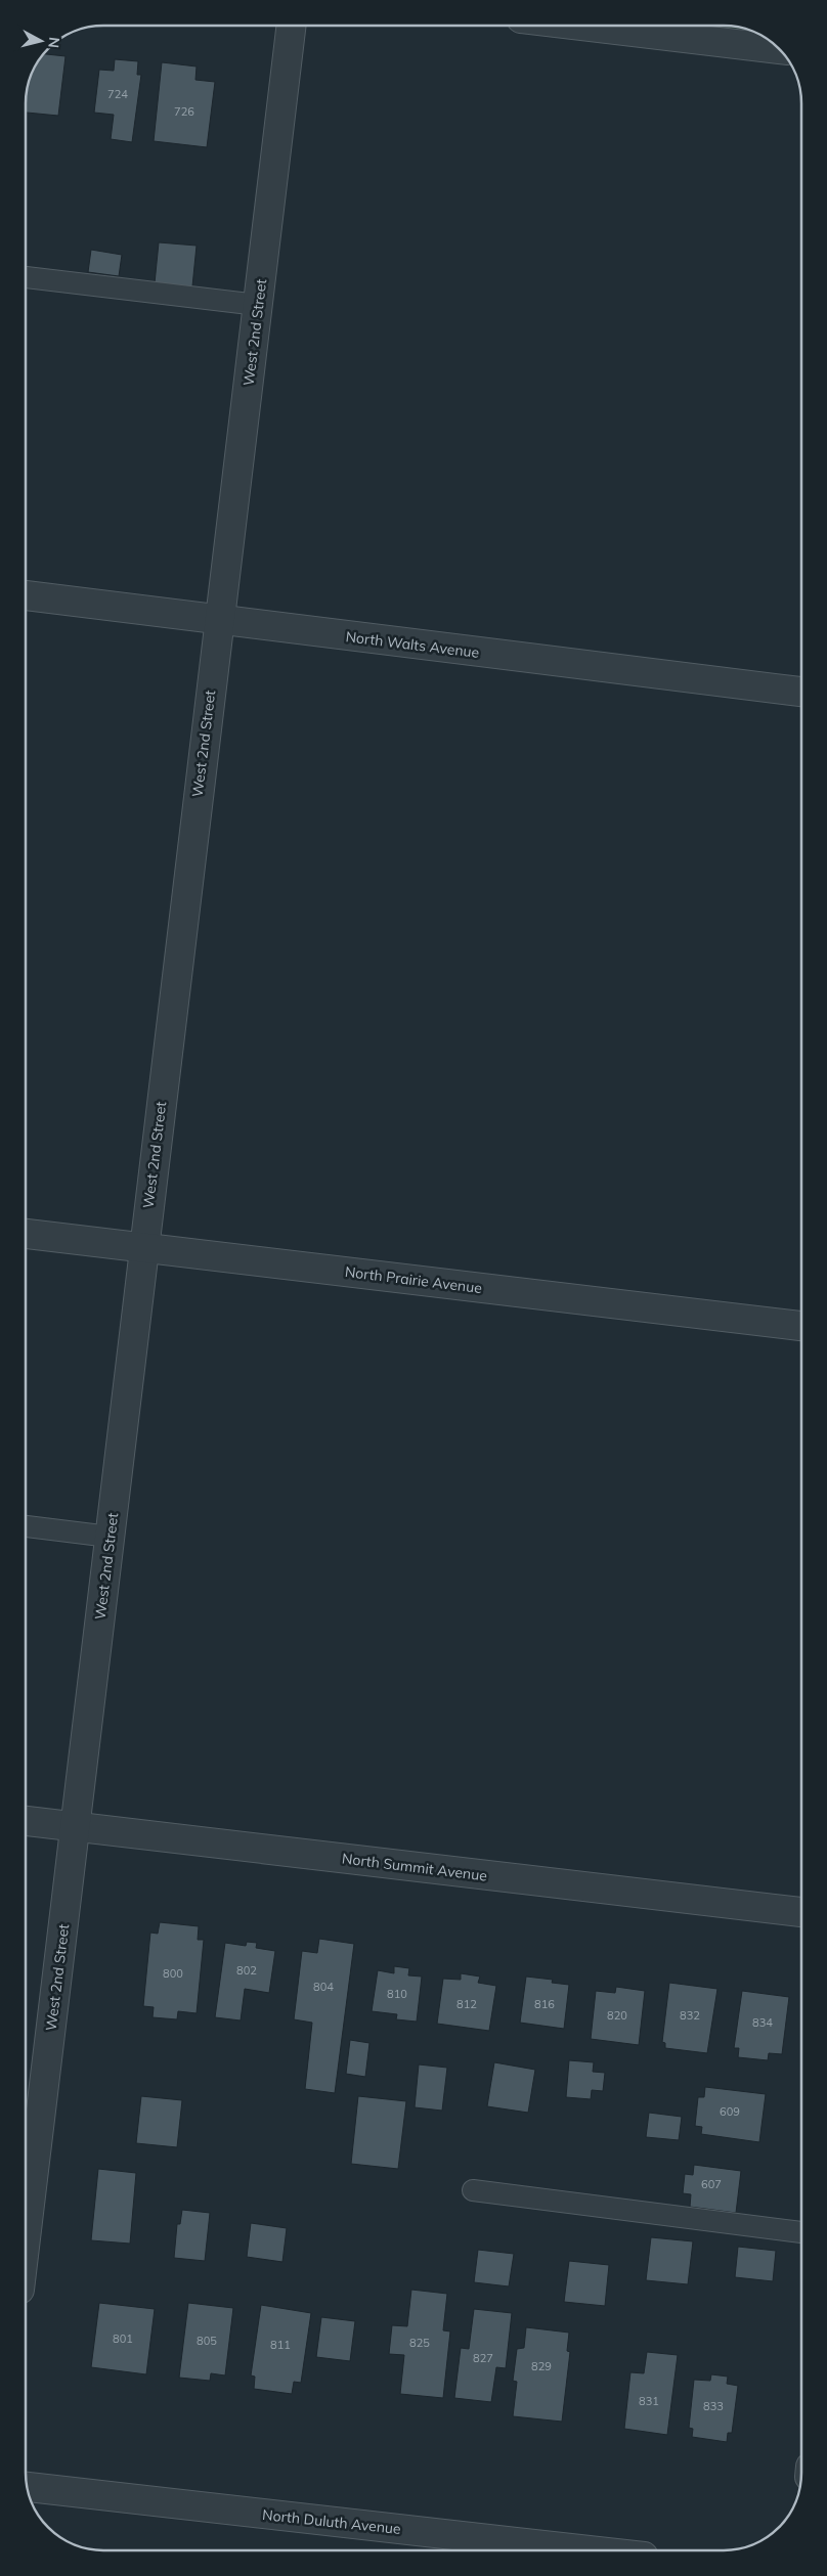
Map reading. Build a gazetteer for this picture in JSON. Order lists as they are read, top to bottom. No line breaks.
{"streets":{"street":["West 2nd Street","North Walts Avenue","North Prairie Avenue","North Summit Avenue","North Duluth Avenue"]},"crossings":[["West 2nd Street","North Walts Avenue"],["West 2nd Street","North Prairie Avenue"],["West 2nd Street","North Summit Avenue"]],"house_numbers":["724","726","802","800","804","810","812","816","820","832","834","609","607","801","805","825","811","827","829","831","833"],"north":"right"}
